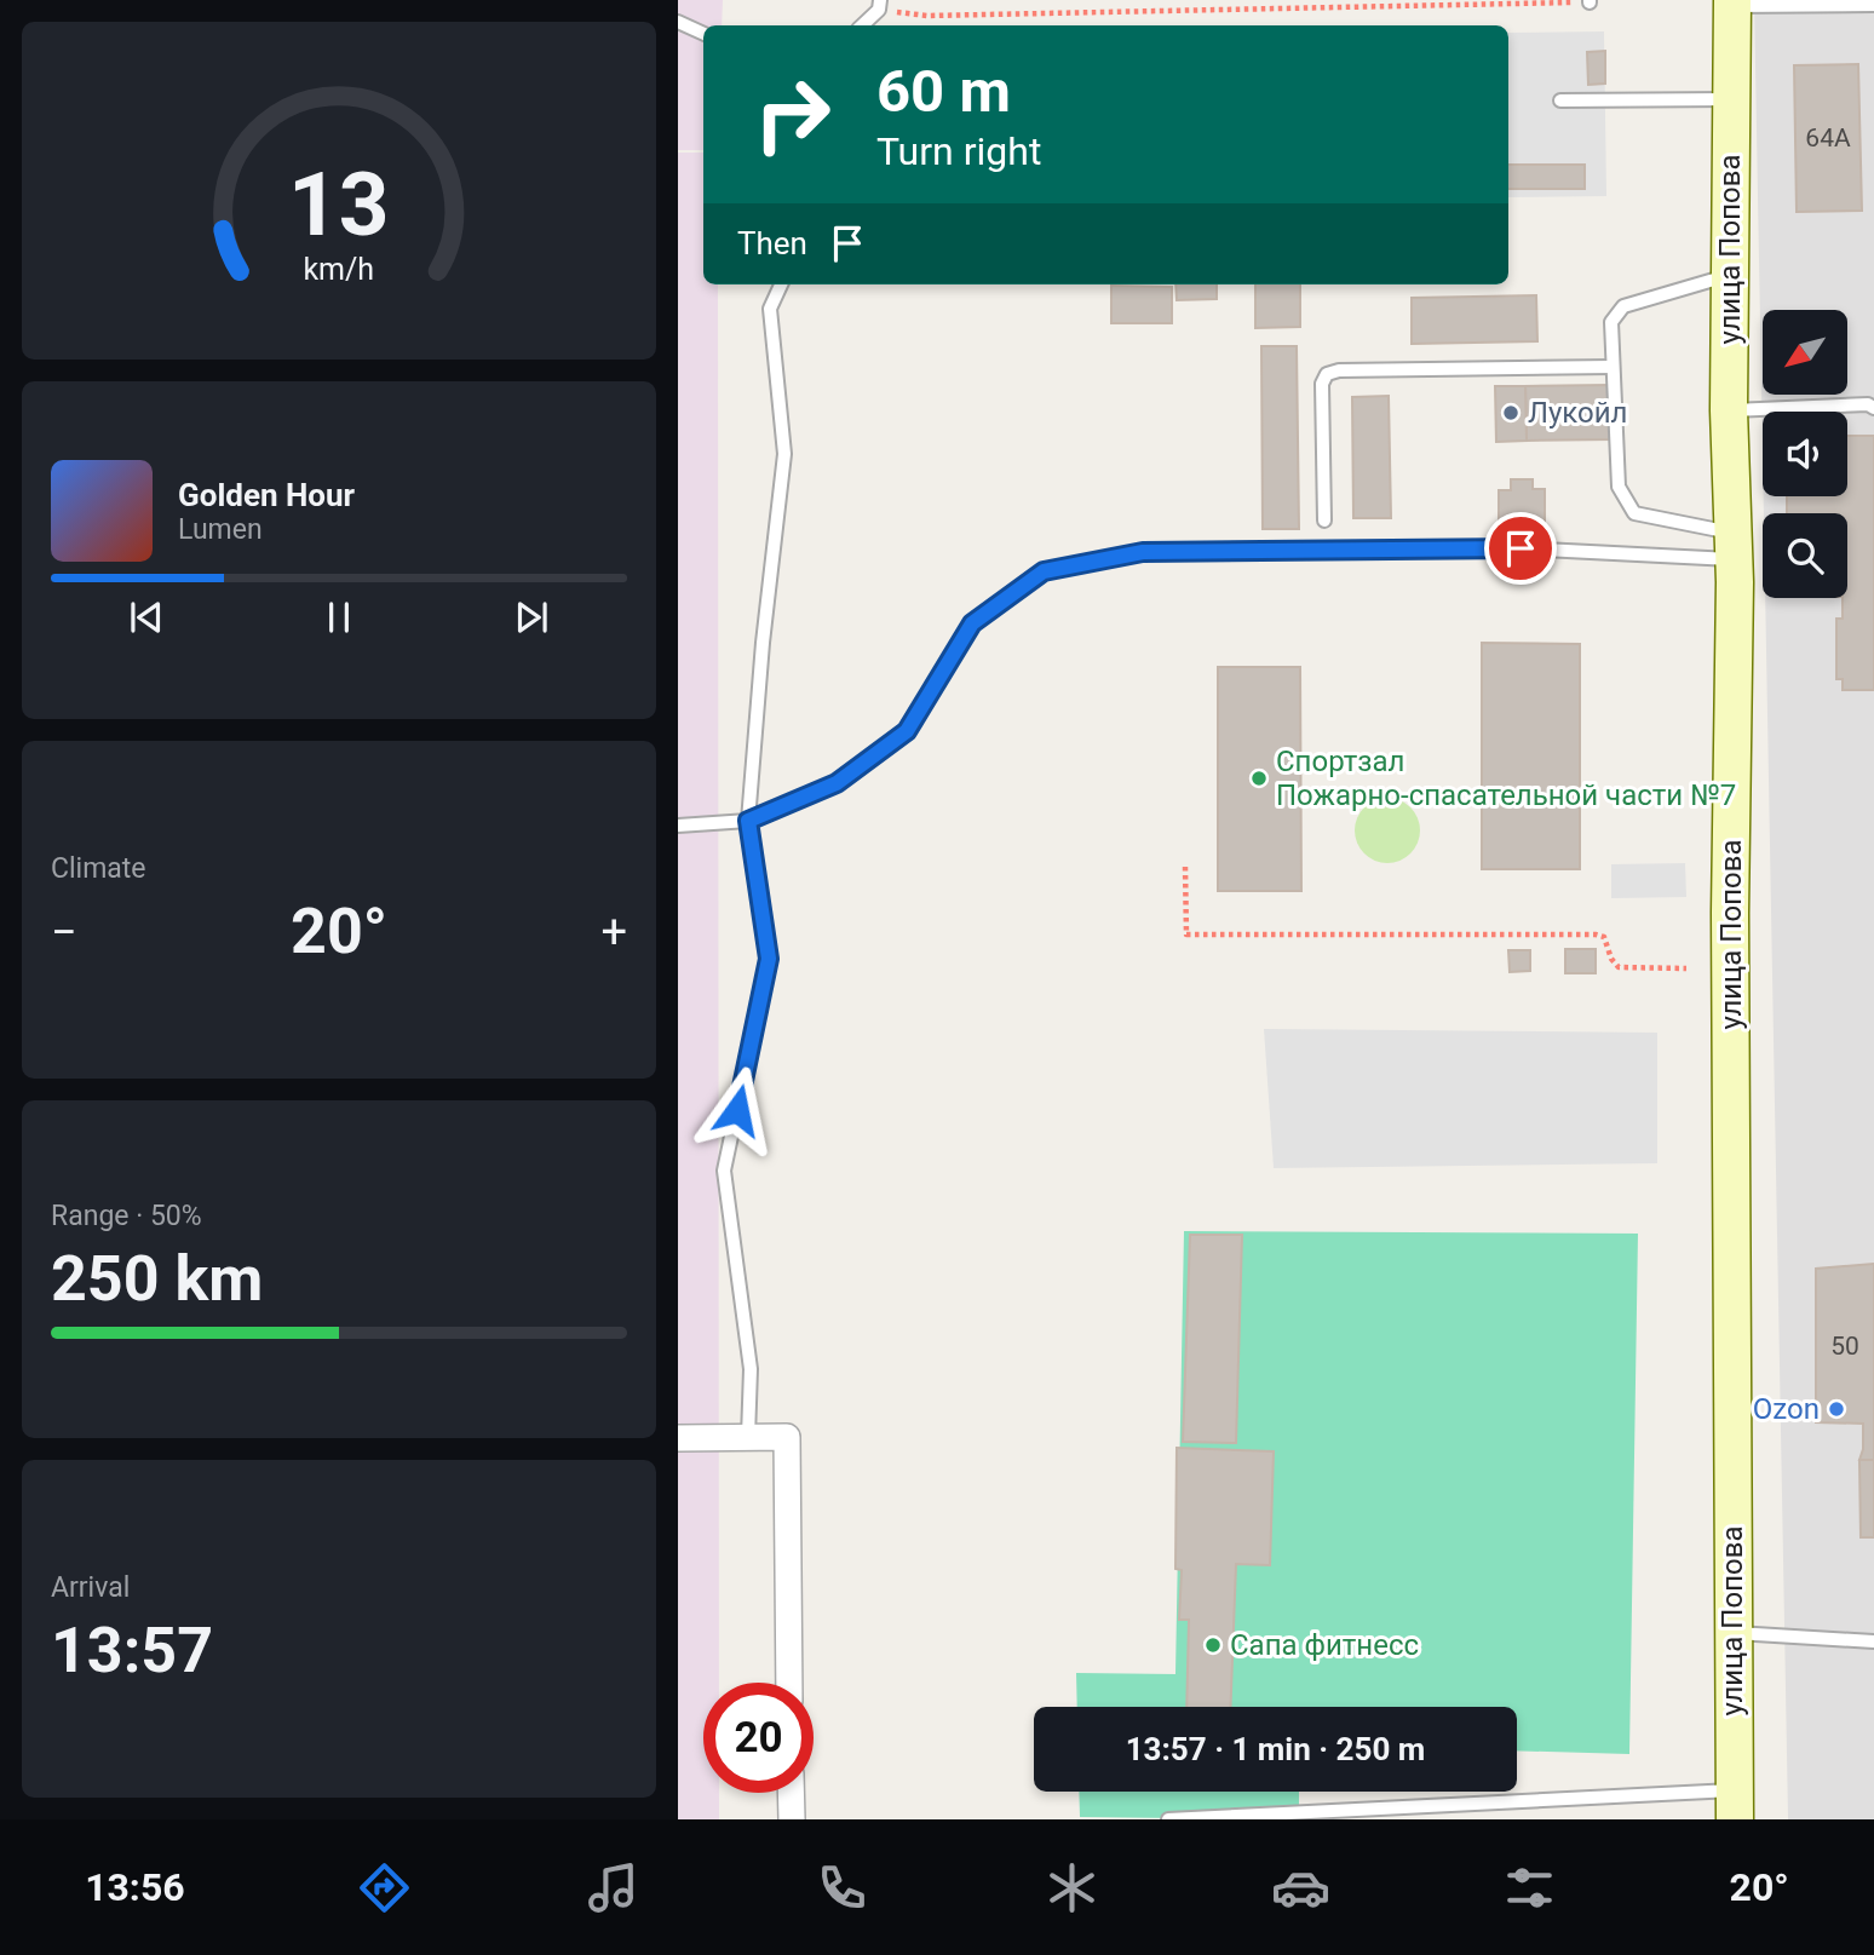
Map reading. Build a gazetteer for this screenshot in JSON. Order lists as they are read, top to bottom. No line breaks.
{"streets":{"street":["улица Попова"]},"places":["Лукойл","Спортзал Пожарно-спасательной части №7","Ozon","Сапа фитнесс"],"house_numbers":["64А","50"],"north":"bottom left","page":{"turn":["60 m","Turn right"],"then":"Then","song":["Golden Hour","Lumen"],"tile":["Climate",["Range · 50%","250 km"],["Arrival","13:57"]],"heat":["−","20°","+"],"limit":"20","trip":"13:57 · 1 min · 250 m","tabs":["13:56","20°"],"gauge":["13","km/h"]}}
